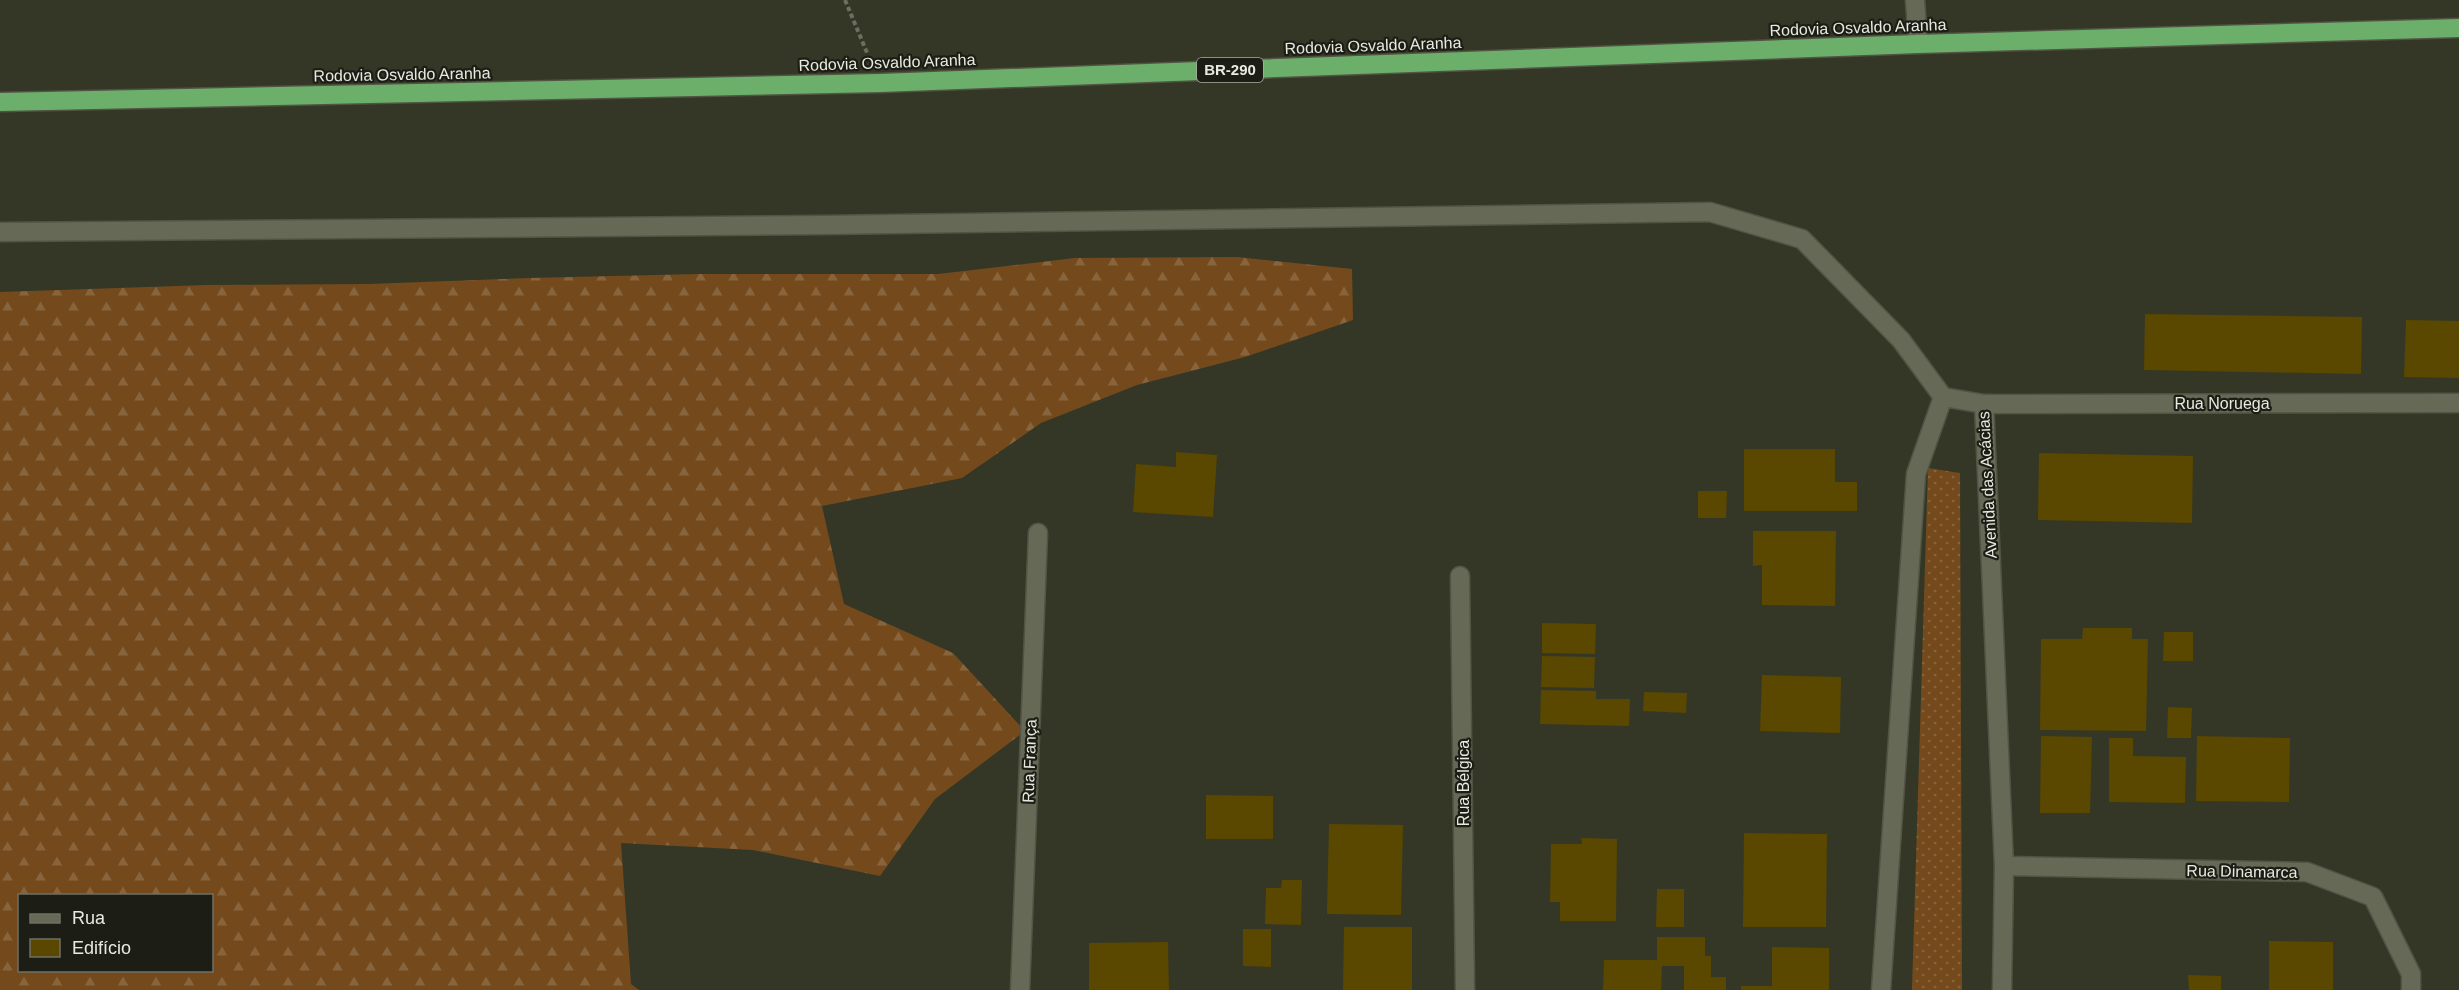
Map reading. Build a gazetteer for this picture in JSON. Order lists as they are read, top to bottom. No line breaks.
{"streets":{"highway":["Rodovia Osvaldo Aranha","BR-290"],"street":["Rua Noruega","Avenida das Acácias","Rua França","Rua Bélgica","Rua Dinamarca"]},"crossings":[["Rua Noruega","Avenida das Acácias"],["Avenida das Acácias","Rua Dinamarca"]],"legend":["Rua","Edifício"]}
